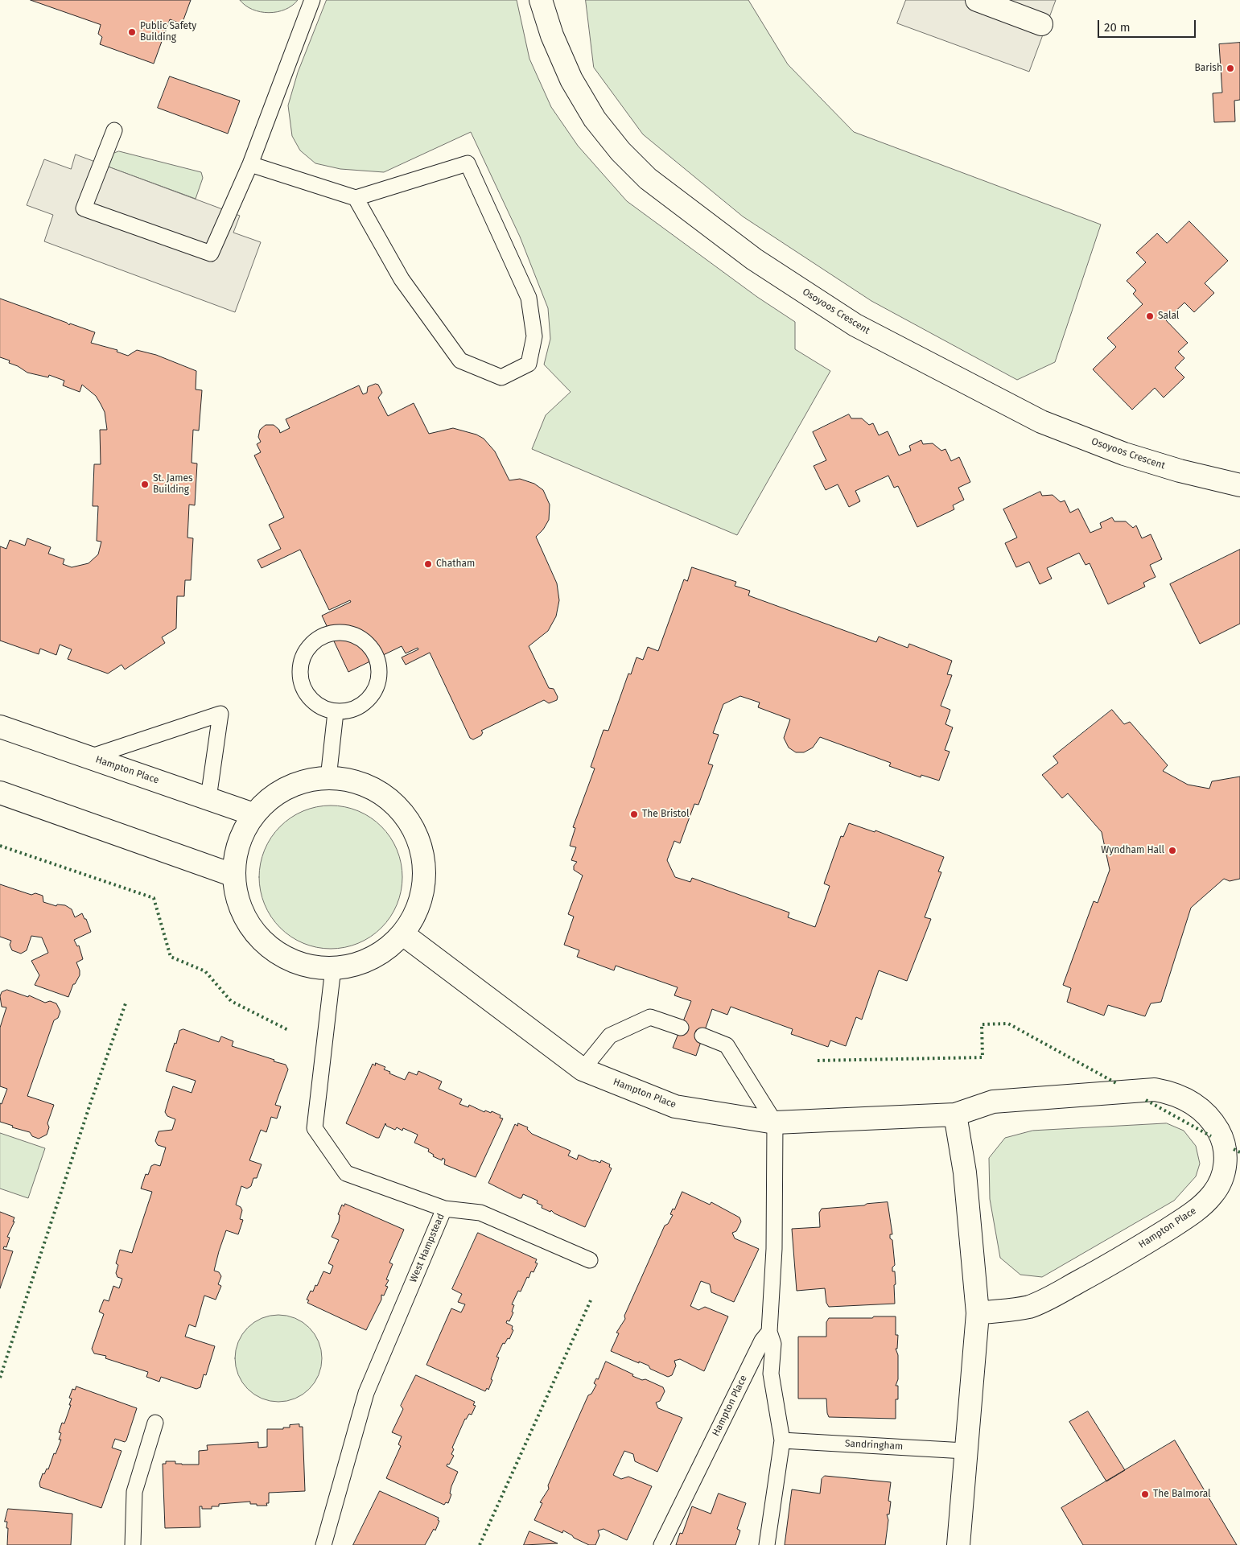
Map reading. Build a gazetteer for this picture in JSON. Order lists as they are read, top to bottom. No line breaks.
{"streets":{"street":["Osoyoos Crescent","Hampton Place"],"lane":["West Hampstead","Sandringham"]},"places":["Public Safety Building","Barish","Salal","St. James Building","Chatham","The Bristol","Wyndham Hall","The Balmoral"],"scale_bar":"20 m"}
